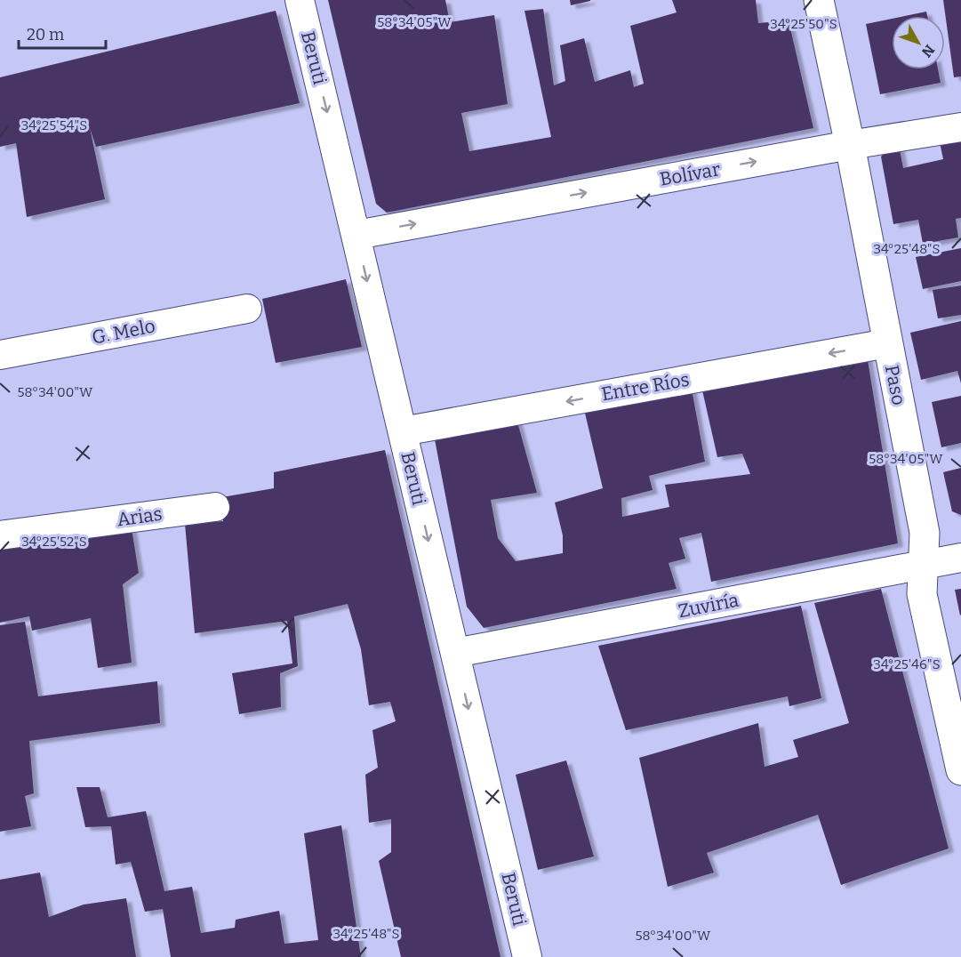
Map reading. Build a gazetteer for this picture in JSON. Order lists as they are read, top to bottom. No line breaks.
{"streets":{"street":["Beruti","Bolívar","G. Melo","Paso","Entre Ríos","Arias","Zuviría"]},"crossings":[["Beruti","Bolívar"],["Beruti","Entre Ríos"],["Beruti","Zuviría"],["Bolívar","Paso"],["Paso","Entre Ríos"],["Paso","Zuviría"]],"one_way":["Beruti","Bolívar","Entre Ríos"],"scale_bar":"20 m","north":"bottom right","coordinates":["58°34'05\"W","34°25'50\"S","34°25'54\"S","34°25'48\"S","58°34'00\"W","34°25'52\"S","34°25'46\"S"]}
